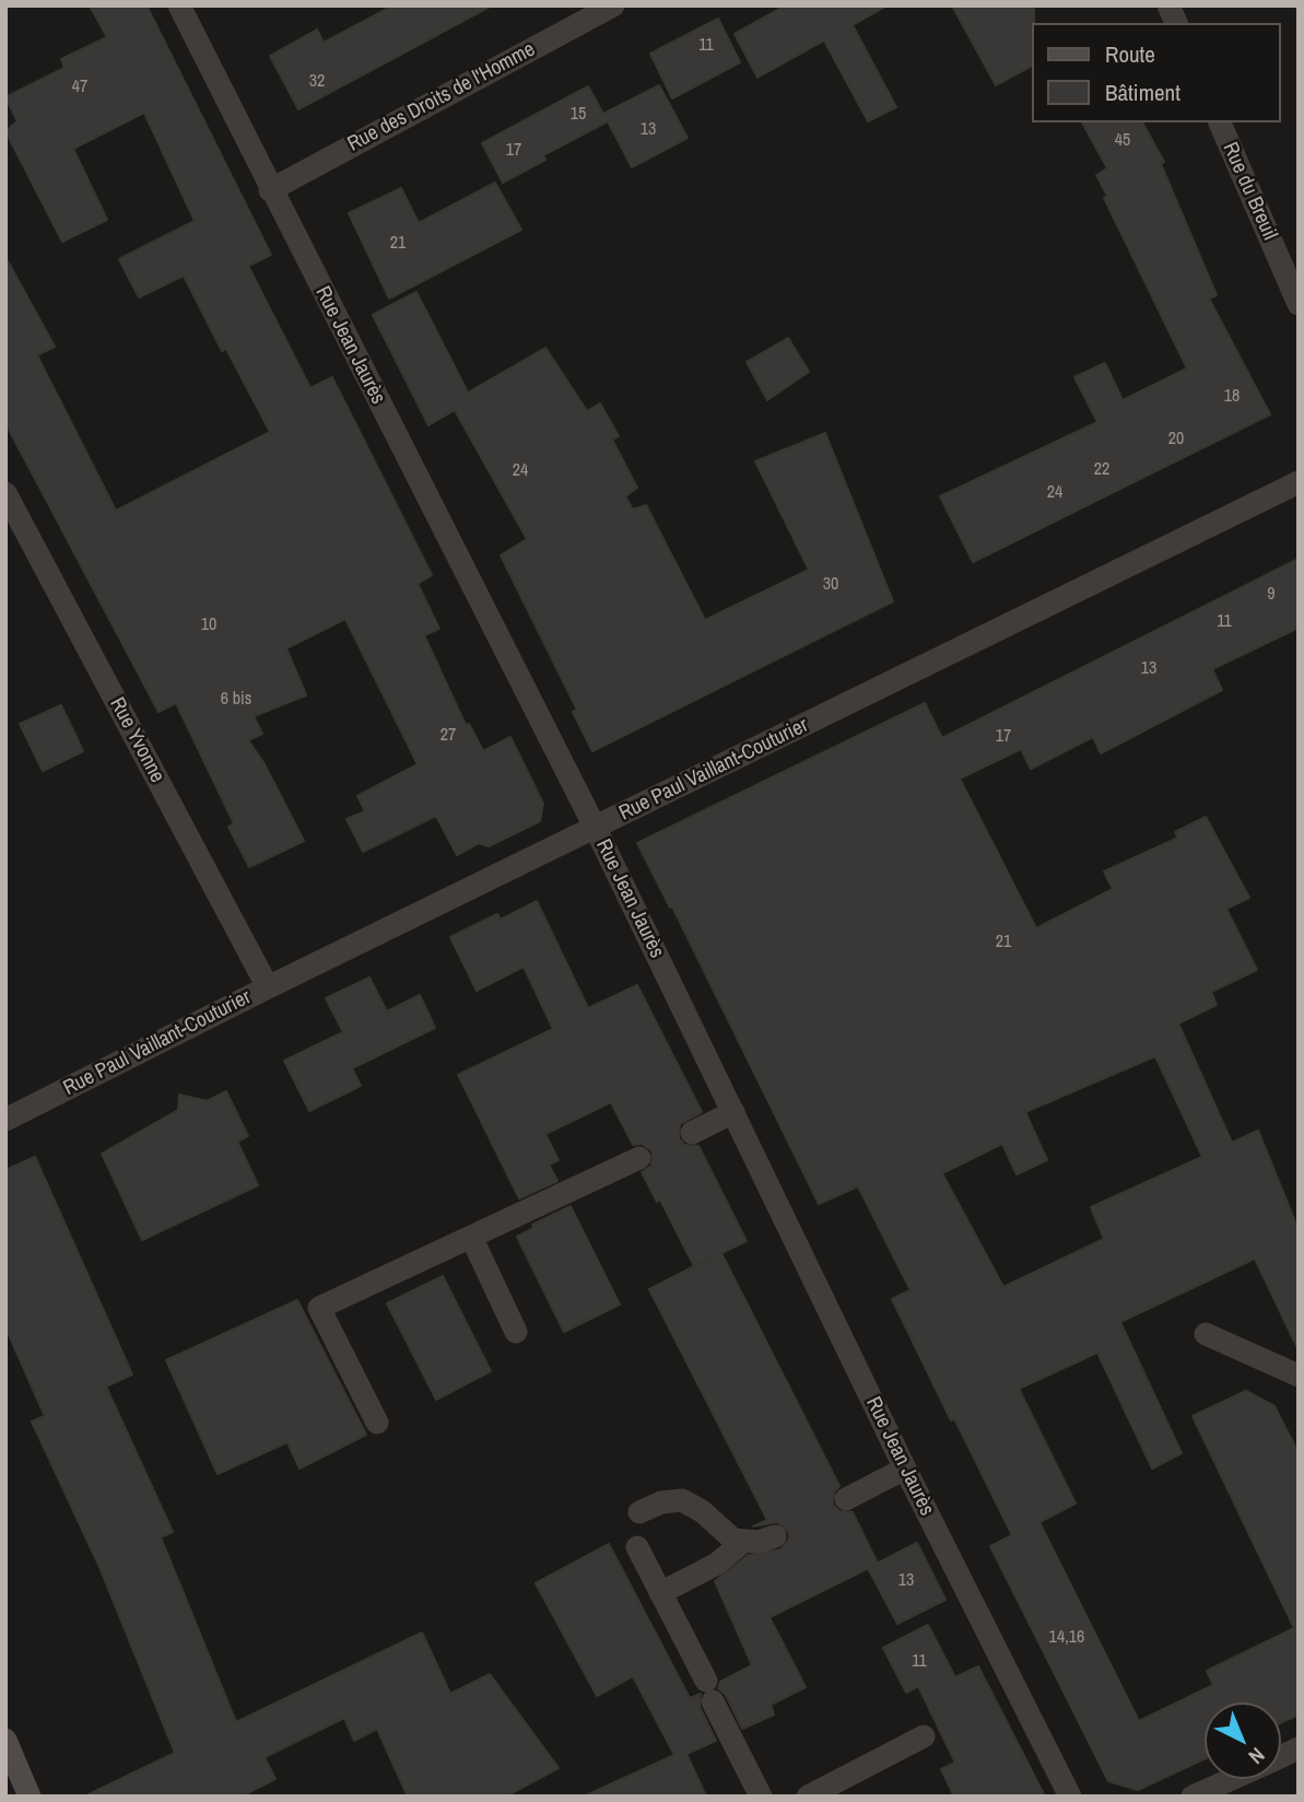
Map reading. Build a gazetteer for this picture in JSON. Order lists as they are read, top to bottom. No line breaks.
{"streets":{"street":["Rue des Droits de l'Homme","Rue du Breuil","Rue Jean Jaurès","Rue Yvonne","Rue Paul Vaillant-Couturier"]},"crossings":[["Rue des Droits de l'Homme","Rue Jean Jaurès"],["Rue Jean Jaurès","Rue Paul Vaillant-Couturier"],["Rue Yvonne","Rue Paul Vaillant-Couturier"]],"house_numbers":["11","32","47","15","13","45","17","21","18","20","22","24","24","30","9","11","10","13","6 bis","27","17","21","13","14,16","11"],"legend":["Route","Bâtiment"],"north":"bottom right"}
